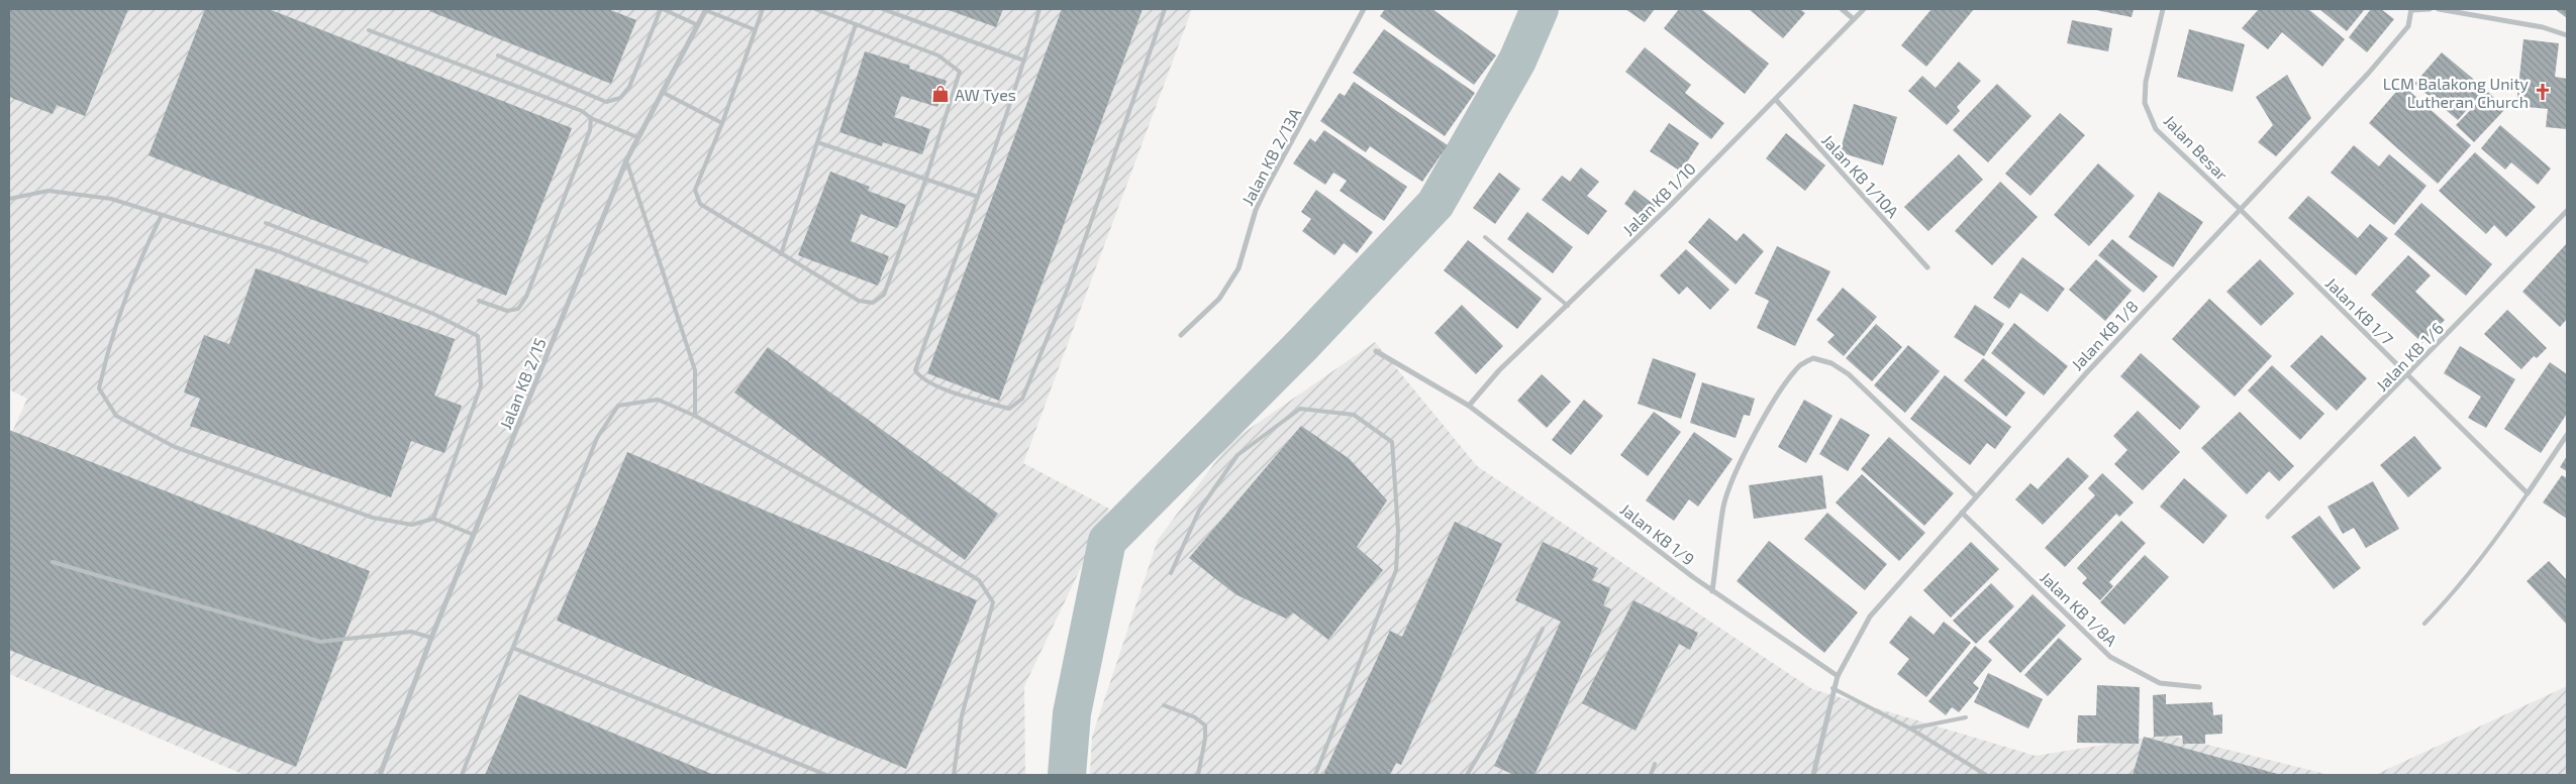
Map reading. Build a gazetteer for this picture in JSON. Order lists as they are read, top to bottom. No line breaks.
{"streets":{"street":["Jalan Besar","Jalan KB 2/13A","Jalan KB 1/10A","Jalan KB 1/10","Jalan KB 1/7","Jalan KB 1/8","Jalan KB 1/6","Jalan KB 2/15","Jalan KB 1/9","Jalan KB 1/8A"]},"crossings":[["Jalan Besar","Jalan KB 1/7"],["Jalan Besar","Jalan KB 1/8"],["Jalan KB 1/10A","Jalan KB 1/10"],["Jalan KB 1/10","Jalan KB 1/9"],["Jalan KB 1/7","Jalan KB 1/8"],["Jalan KB 1/7","Jalan KB 1/6"],["Jalan KB 1/8","Jalan KB 1/9"],["Jalan KB 1/8","Jalan KB 1/8A"]],"places":{"church":["LCM Balakong Unity Lutheran Church"],"shop":["AW Tyes"]}}
